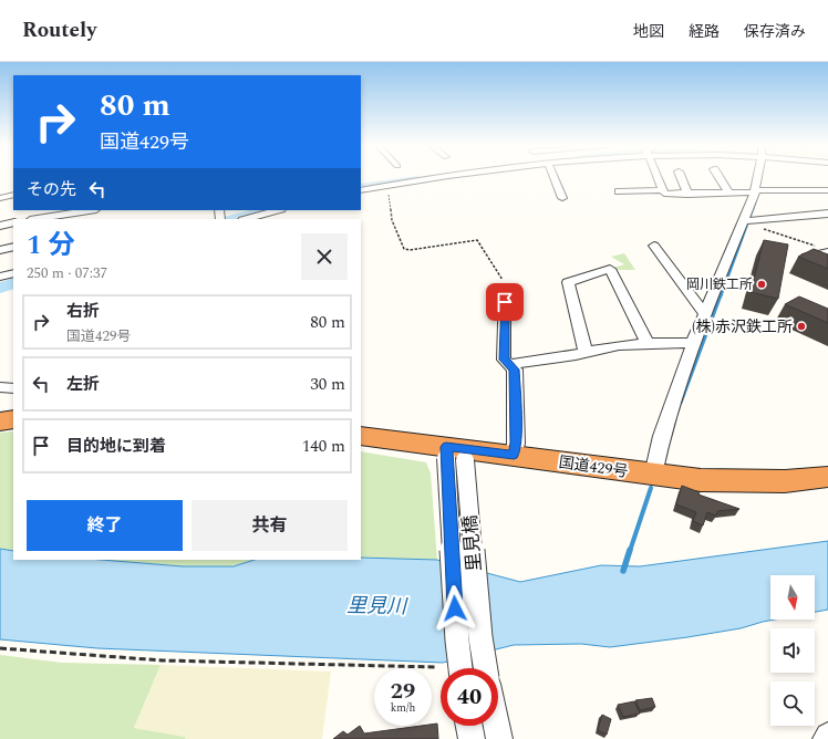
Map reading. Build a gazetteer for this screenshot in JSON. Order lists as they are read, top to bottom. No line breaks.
{"streets":{"highway":["国道429号"],"street":["里見橋"]},"crossings":[["国道429号","里見橋"]],"water":["里見川"],"places":["岡川鉄工所","(株)赤沢鉄工所"],"north":"bottom","page":{"header":"Routely","nav":["地図","経路","保存済み"],"turn":["80 m","国道429号"],"then":"その先","heading":["1 分","250 m · 07:37"],"list":[{"name":"右折","note":"国道429号","value":"80 m"},{"name":"左折","value":"30 m"},{"name":"目的地に到着","value":"140 m"}],"buttons":["終了","共有"],"speed":"29 km/h","limit":"40"}}
